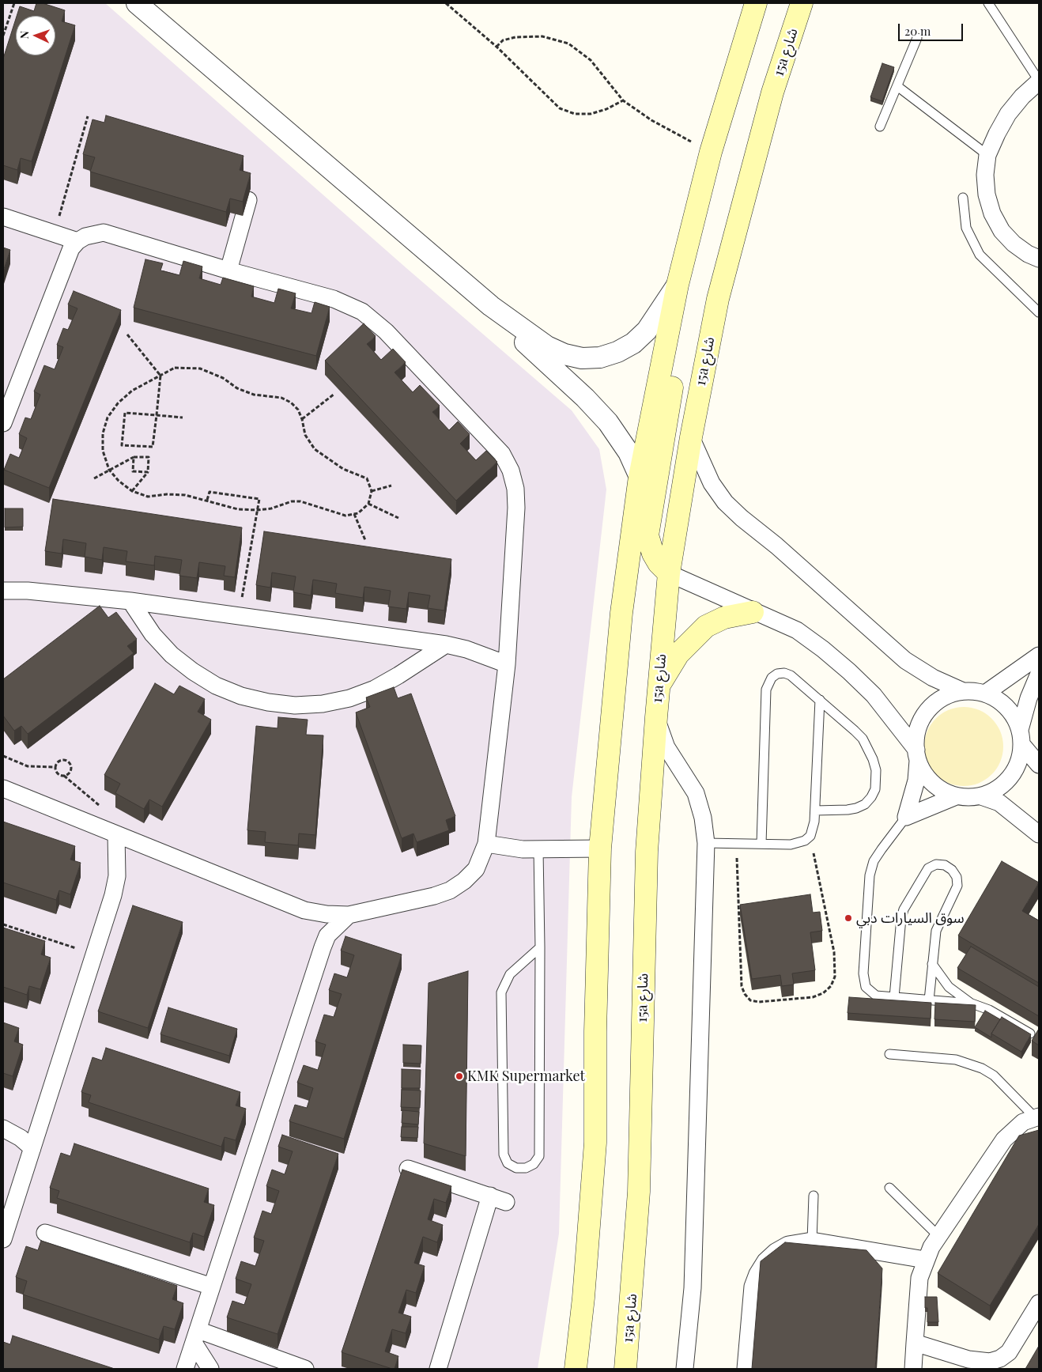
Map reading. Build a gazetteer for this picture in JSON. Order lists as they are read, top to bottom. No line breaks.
{"streets":{"main road":["15a شارع"]},"places":["سوق السيارات دبي","KMK Supermarket"],"scale_bar":"20 m","north":"left"}
